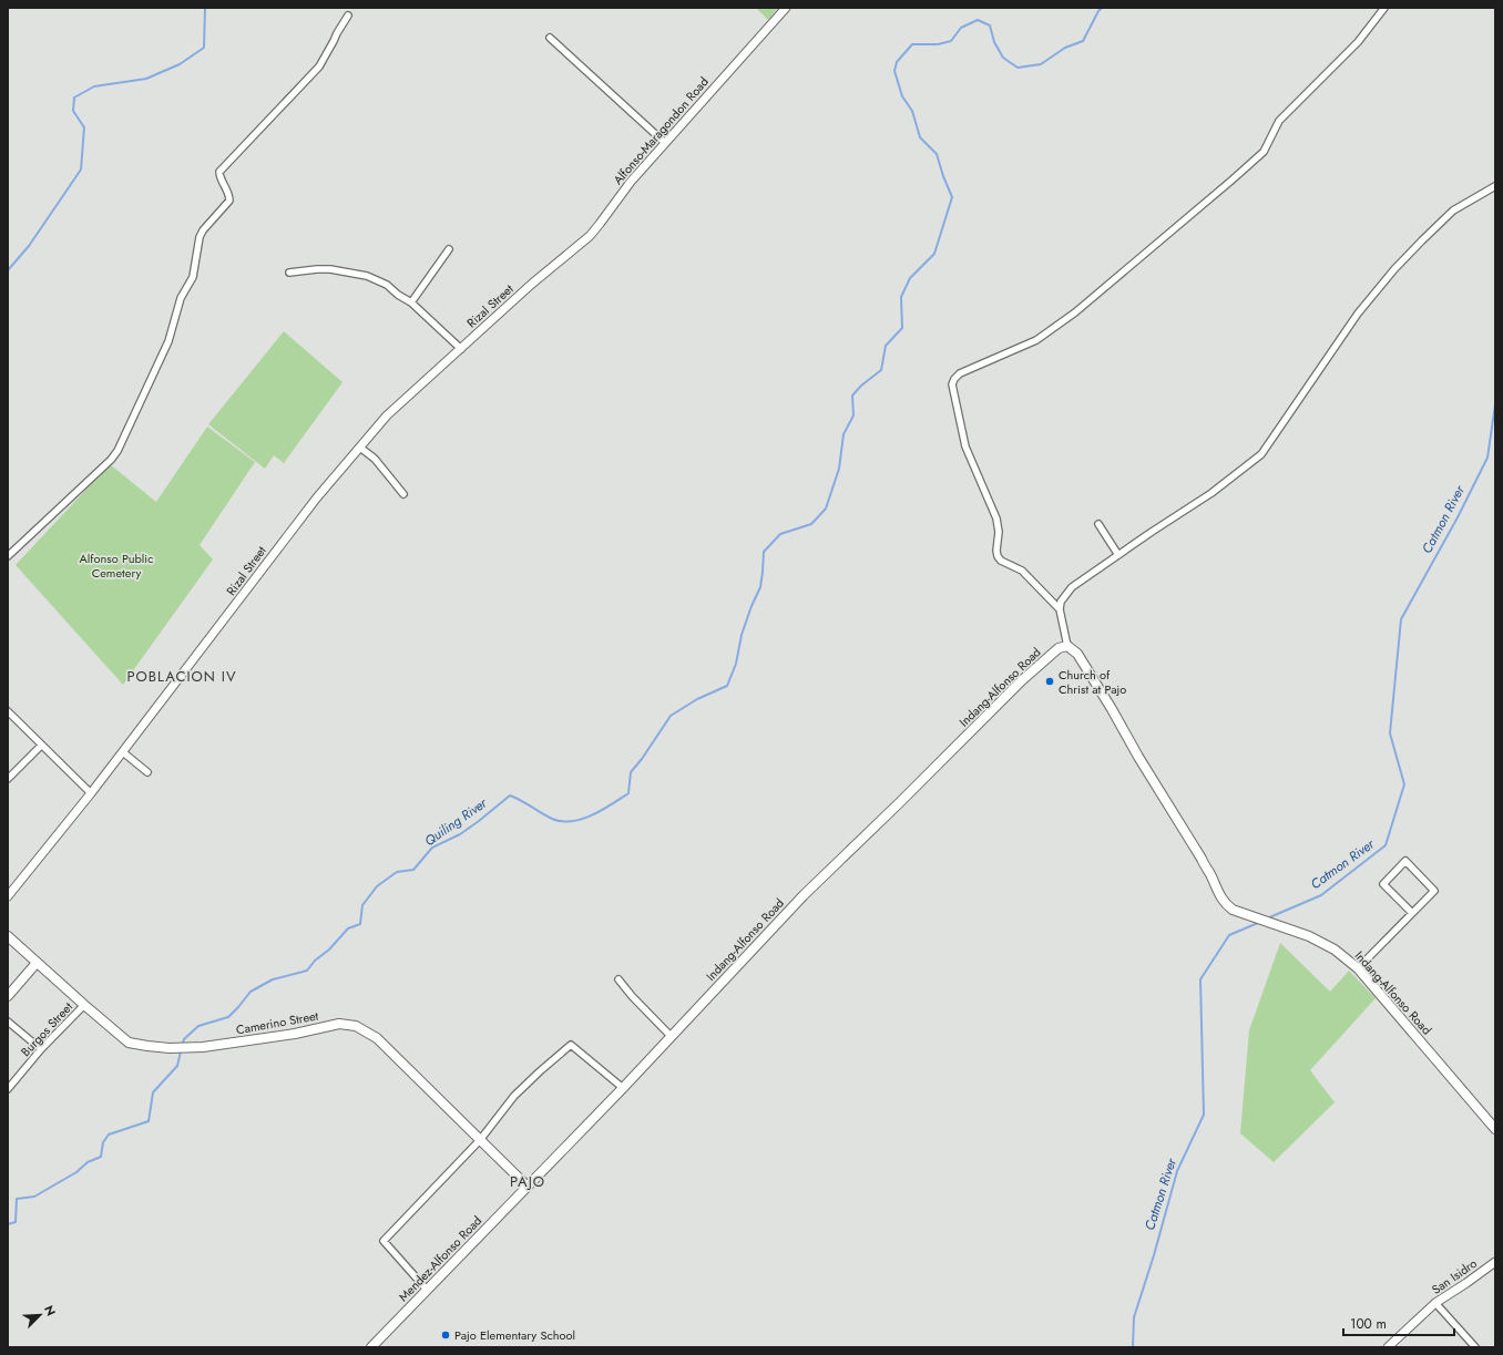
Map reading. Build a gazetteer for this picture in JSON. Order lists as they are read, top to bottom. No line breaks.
{"streets":{"main road":["Indang-Alfonso Road","Camerino Street","Mendez-Alfonso Road"],"street":["Alfonso-Maragondon Road","Rizal Street","Burgos Street","San Isidro"]},"crossings":[["Alfonso-Maragondon Road","Rizal Street"],["Indang-Alfonso Road","Camerino Street"],["Indang-Alfonso Road","Mendez-Alfonso Road"],["Camerino Street","Burgos Street"],["Camerino Street","Mendez-Alfonso Road"]],"districts":["POBLACION IV","PAJO"],"water":["Catmon River","Quiling River"],"parks":["Alfonso Public Cemetery"],"places":["Church of Christ at Pajo","Pajo Elementary School"],"scale_bar":"100 m","north":"top right"}
